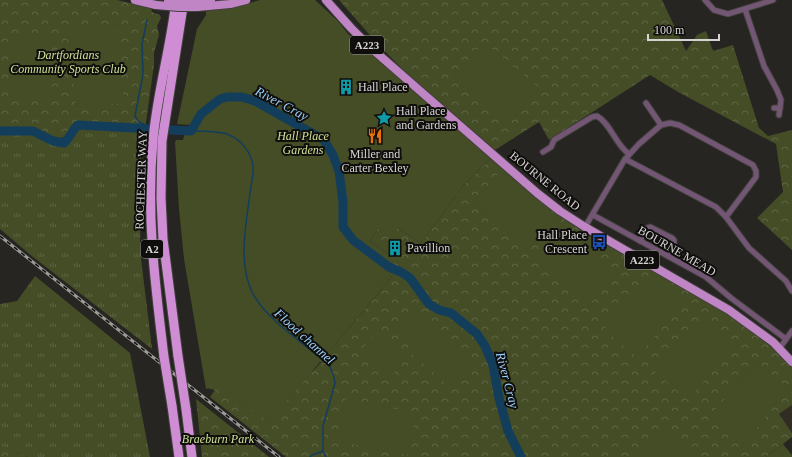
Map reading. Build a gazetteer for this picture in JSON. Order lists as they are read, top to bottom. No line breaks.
{"streets":{"highway":["ROCHESTER WAY","A2"],"main road":["A223","BOURNE ROAD"],"street":["BOURNE MEAD"]},"water":["River Cray","Flood channel"],"parks":["Dartfordians Community Sports Club","Hall Place Gardens","Braeburn Park"],"places":{"building":["Hall Place","Pavillion"],"place":["Hall Place and Gardens"],"restaurant":["Miller and Carter Bexley"],"bus stop":["Hall Place Crescent"]},"scale_bar":"100 m"}
